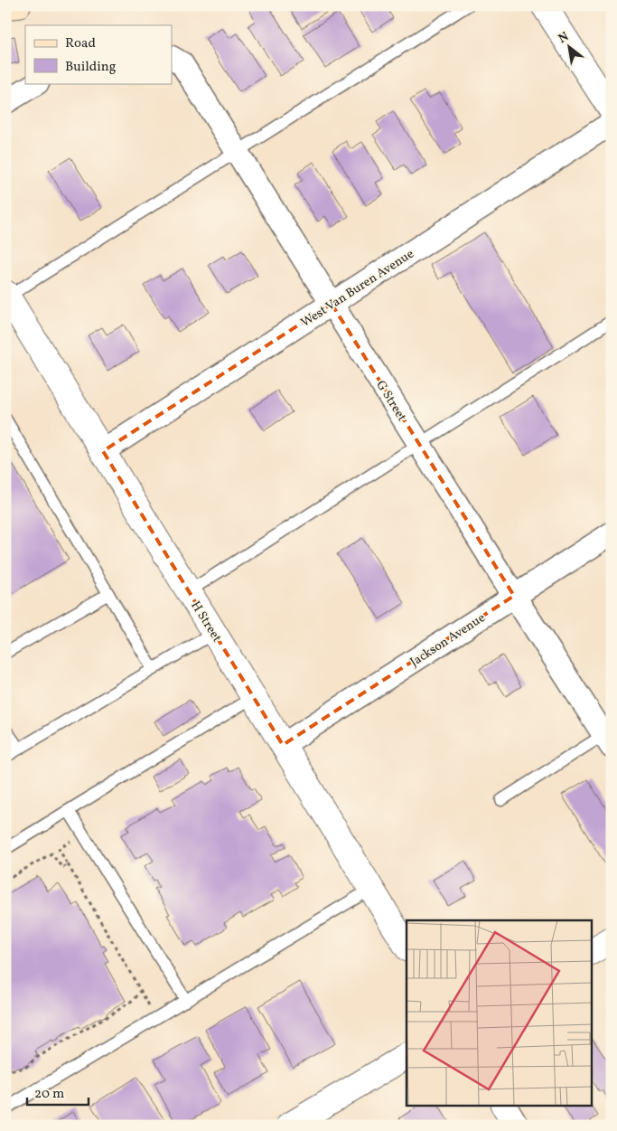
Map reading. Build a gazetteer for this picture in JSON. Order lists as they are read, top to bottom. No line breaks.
{"streets":{"street":["West Van Buren Avenue","G Street","H Street","Jackson Avenue"]},"crossings":[["West Van Buren Avenue","G Street"],["West Van Buren Avenue","H Street"],["G Street","Jackson Avenue"],["H Street","Jackson Avenue"]],"legend":["Road","Building"],"scale_bar":"20 m","north":"top left"}
